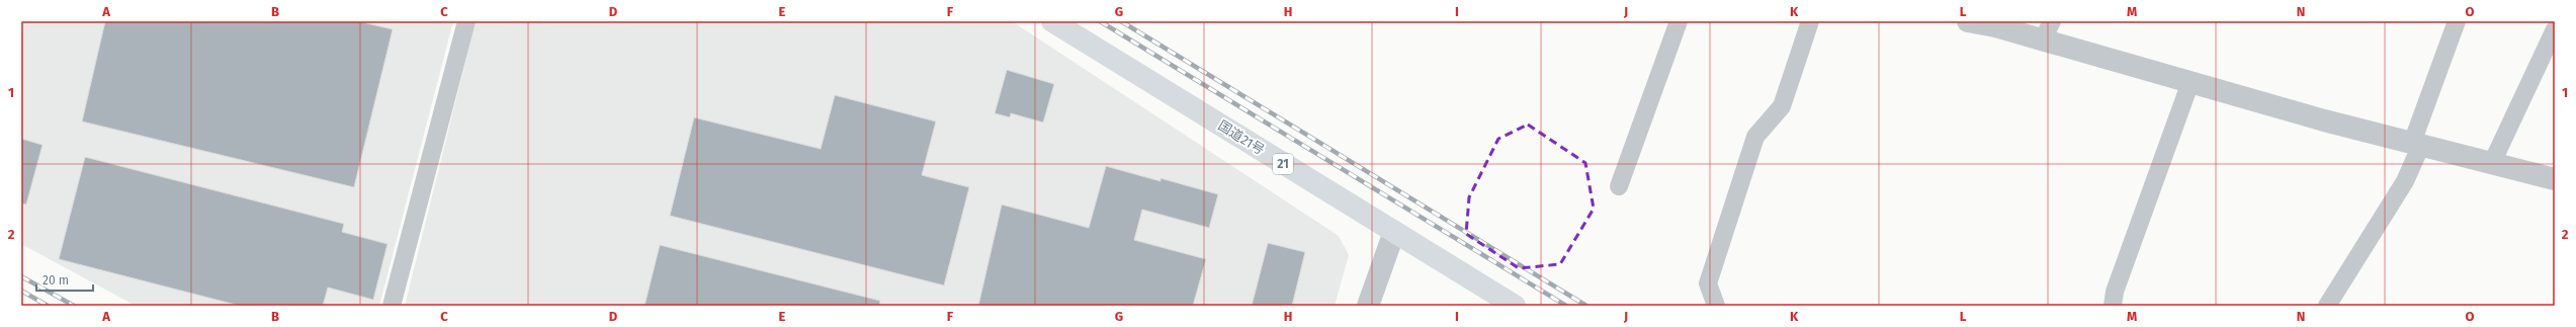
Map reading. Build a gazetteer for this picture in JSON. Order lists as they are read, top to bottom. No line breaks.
{"streets":{"highway":["国道21号","21"]},"scale_bar":"20 m","grid":{"columns":["A","B","C","D","E","F","G","H","I","J","K","L","M","N","O"],"rows":["1","2"]}}
